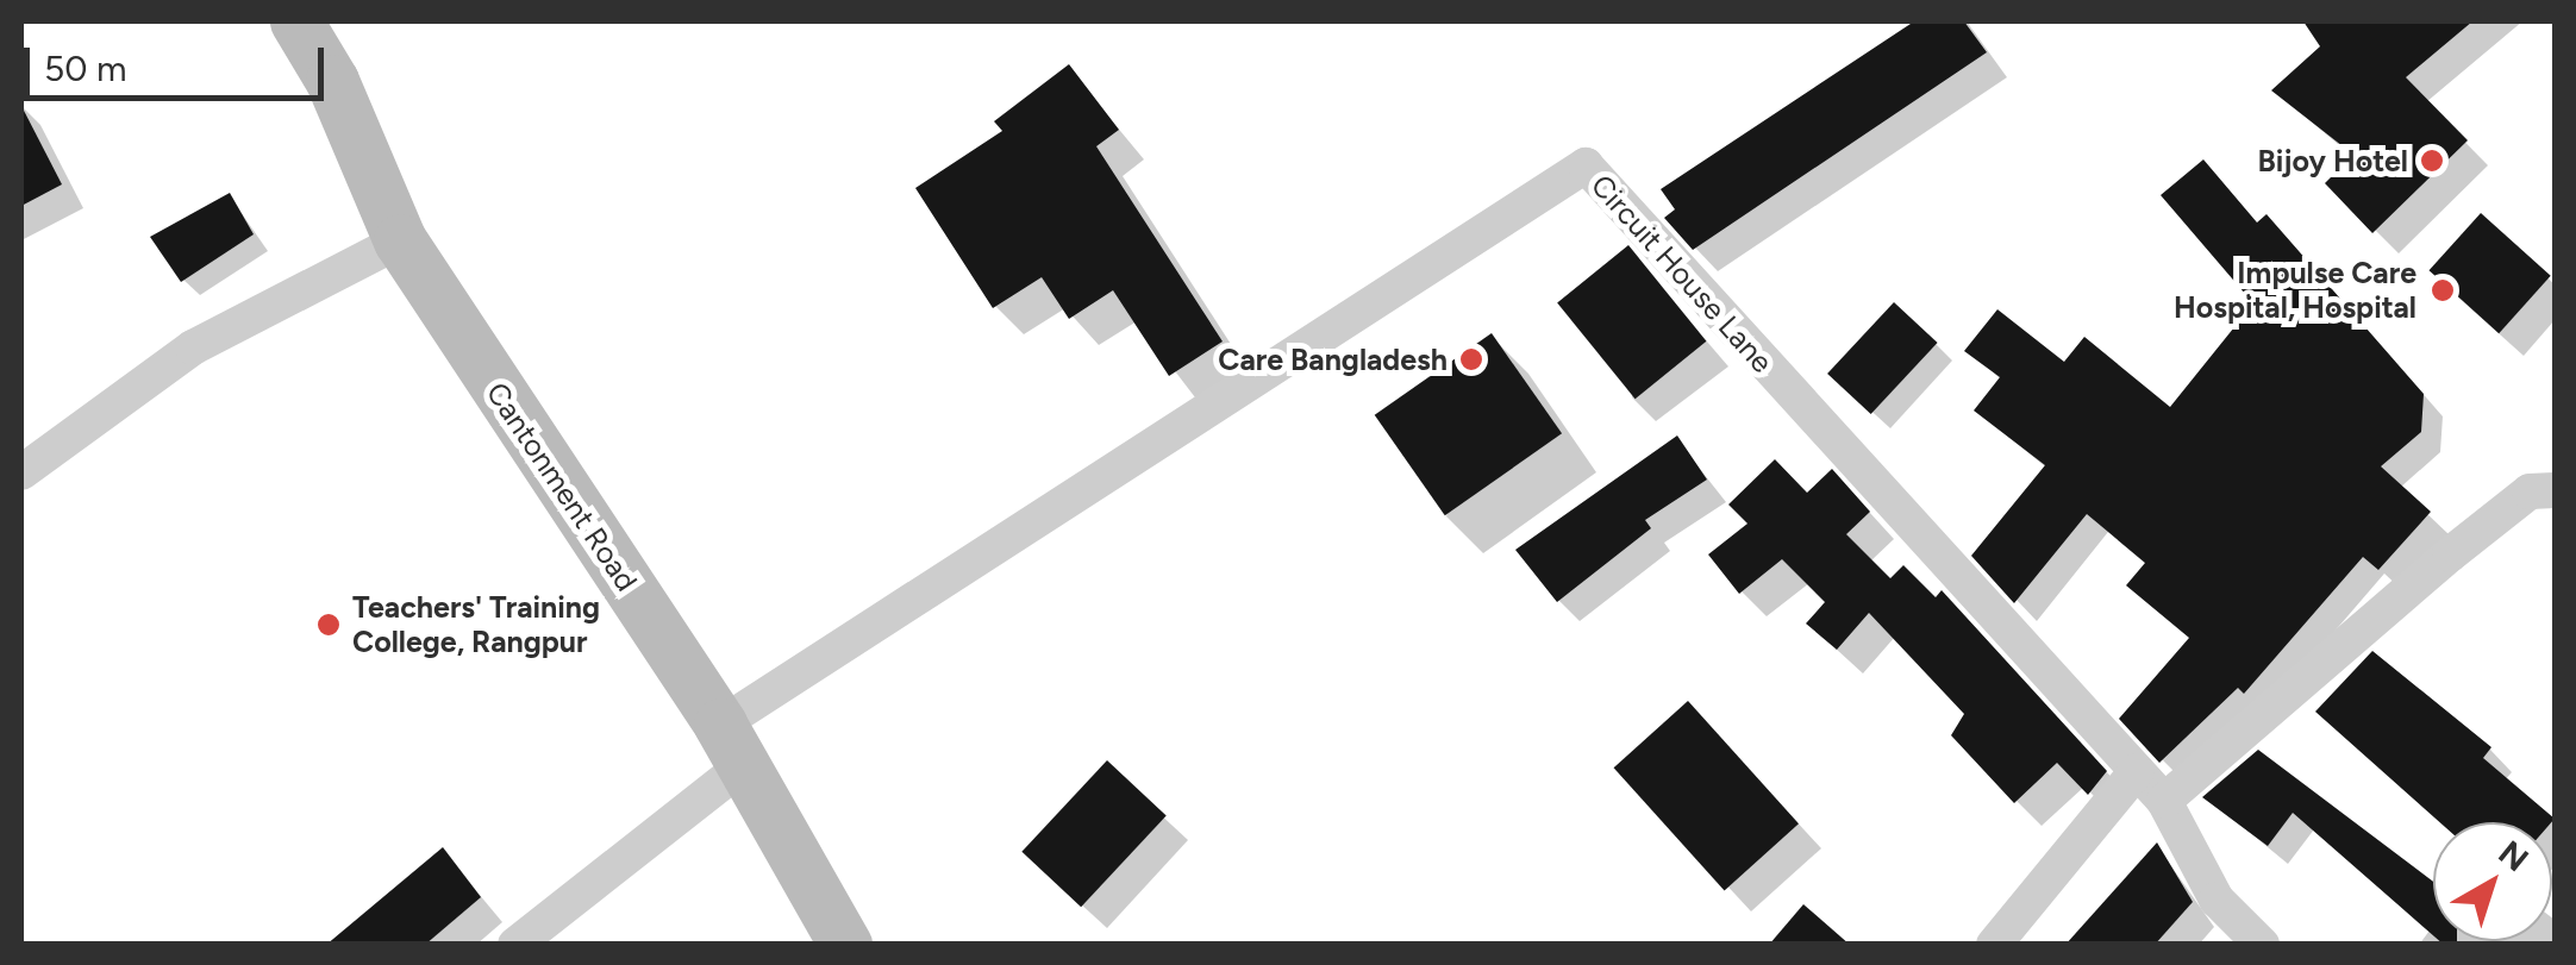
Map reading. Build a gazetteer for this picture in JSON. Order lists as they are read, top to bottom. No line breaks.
{"streets":{"main road":["Cantonment Road"],"street":["Circuit House Lane"]},"crossings":[["Circuit House Lane","Cantonment Road"]],"places":["Bijoy Hotel","Impulse Care Hospital, Hospital","Care Bangladesh","Teachers' Training College, Rangpur"],"scale_bar":"50 m","north":"top right"}
